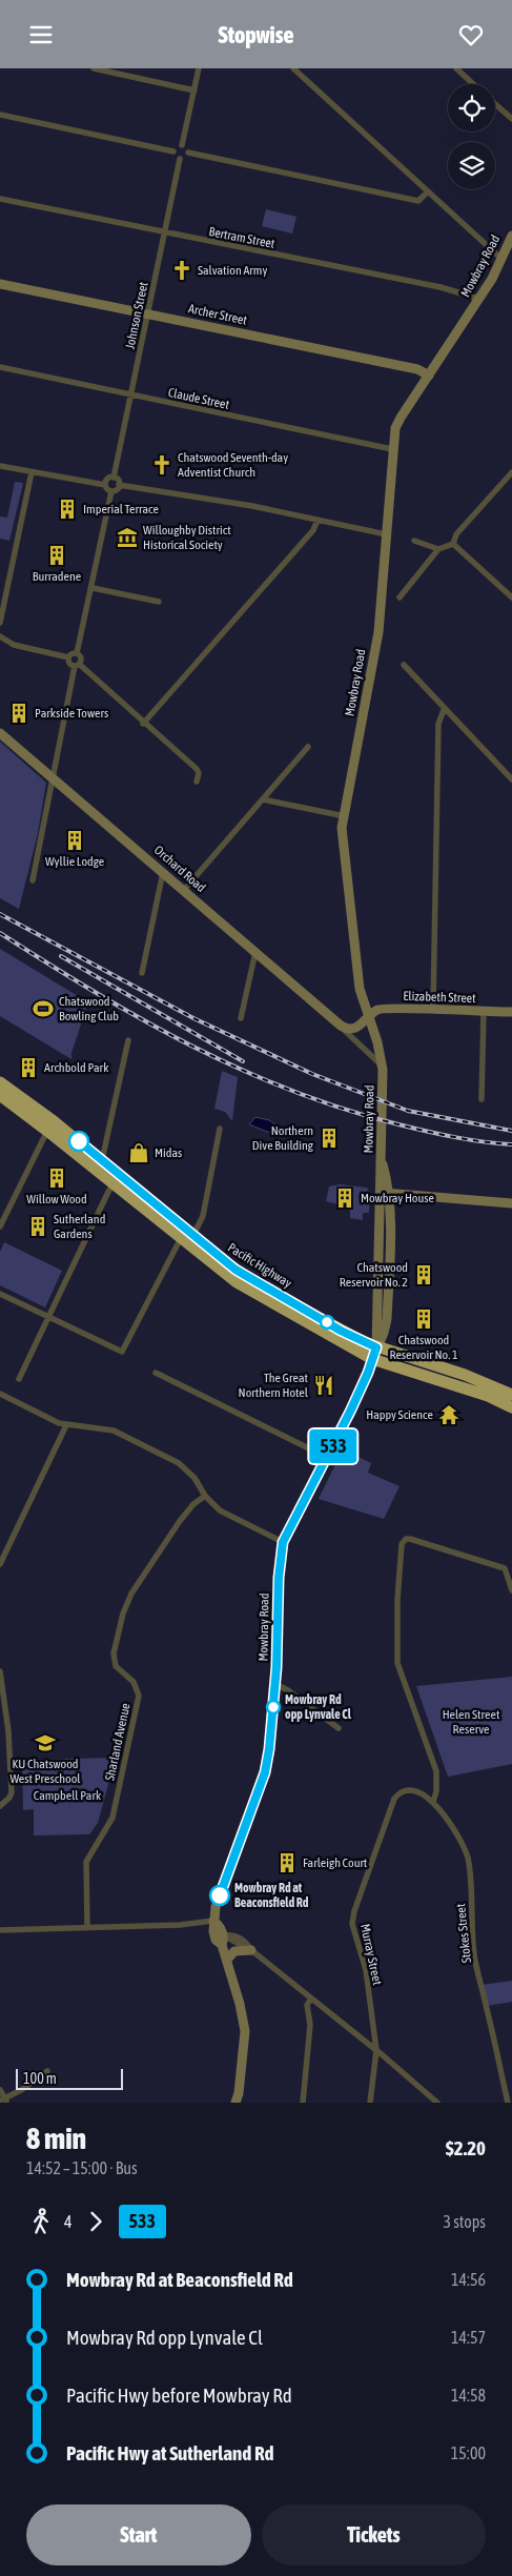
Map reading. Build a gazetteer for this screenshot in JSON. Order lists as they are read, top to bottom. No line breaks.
{"streets":{"highway":["Pacific Highway"],"main road":["Mowbray Road","Archer Street","Orchard Road","Elizabeth Street"],"street":["Bertram Street","Johnson Street","Claude Street","Sharland Avenue","Stokes Street","Murray Street"]},"crossings":[["Bertram Street","Mowbray Road"],["Bertram Street","Johnson Street"],["Mowbray Road","Archer Street"],["Mowbray Road","Claude Street"],["Mowbray Road","Orchard Road"],["Mowbray Road","Elizabeth Street"],["Mowbray Road","Pacific Highway"],["Archer Street","Johnson Street"],["Johnson Street","Claude Street"],["Stokes Street","Murray Street"]],"parks":["Helen Street Reserve","Campbell Park"],"places":{"church":["Salvation Army","Chatswood Seventh-day Adventist Church"],"building":["Imperial Terrace","Burradene","Parkside Towers","Wyllie Lodge","Archbold Park","Northern Dive Building","Willow Wood","Mowbray House","Sutherland Gardens","Chatswood Reservoir No. 2","Chatswood Reservoir No. 1","Farleigh Court"],"museum":["Willoughby District Historical Society"],"sports":["Chatswood Bowling Club"],"shop":["Midas"],"restaurant":["The Great Northern Hotel"],"temple":["Happy Science"],"other":["Mowbray Rd opp Lynvale Cl","Mowbray Rd at Beaconsfield Rd"],"school or university":["KU Chatswood West Preschool"]},"lines":["bus line 533"],"scale_bar":"100 m","page":{"header":"Stopwise","on_map":"533","scale":"100 m","heading":["8 min","14:52 – 15:00 · Bus","$2.20"],"legs":["4","533","3 stops"],"list":[{"name":"Mowbray Rd at Beaconsfield Rd","value":"14:56"},{"name":"Mowbray Rd opp Lynvale Cl","value":"14:57"},{"name":"Pacific Hwy before Mowbray Rd","value":"14:58"},{"name":"Pacific Hwy at Sutherland Rd","value":"15:00"}],"buttons":["Start","Tickets"]}}
